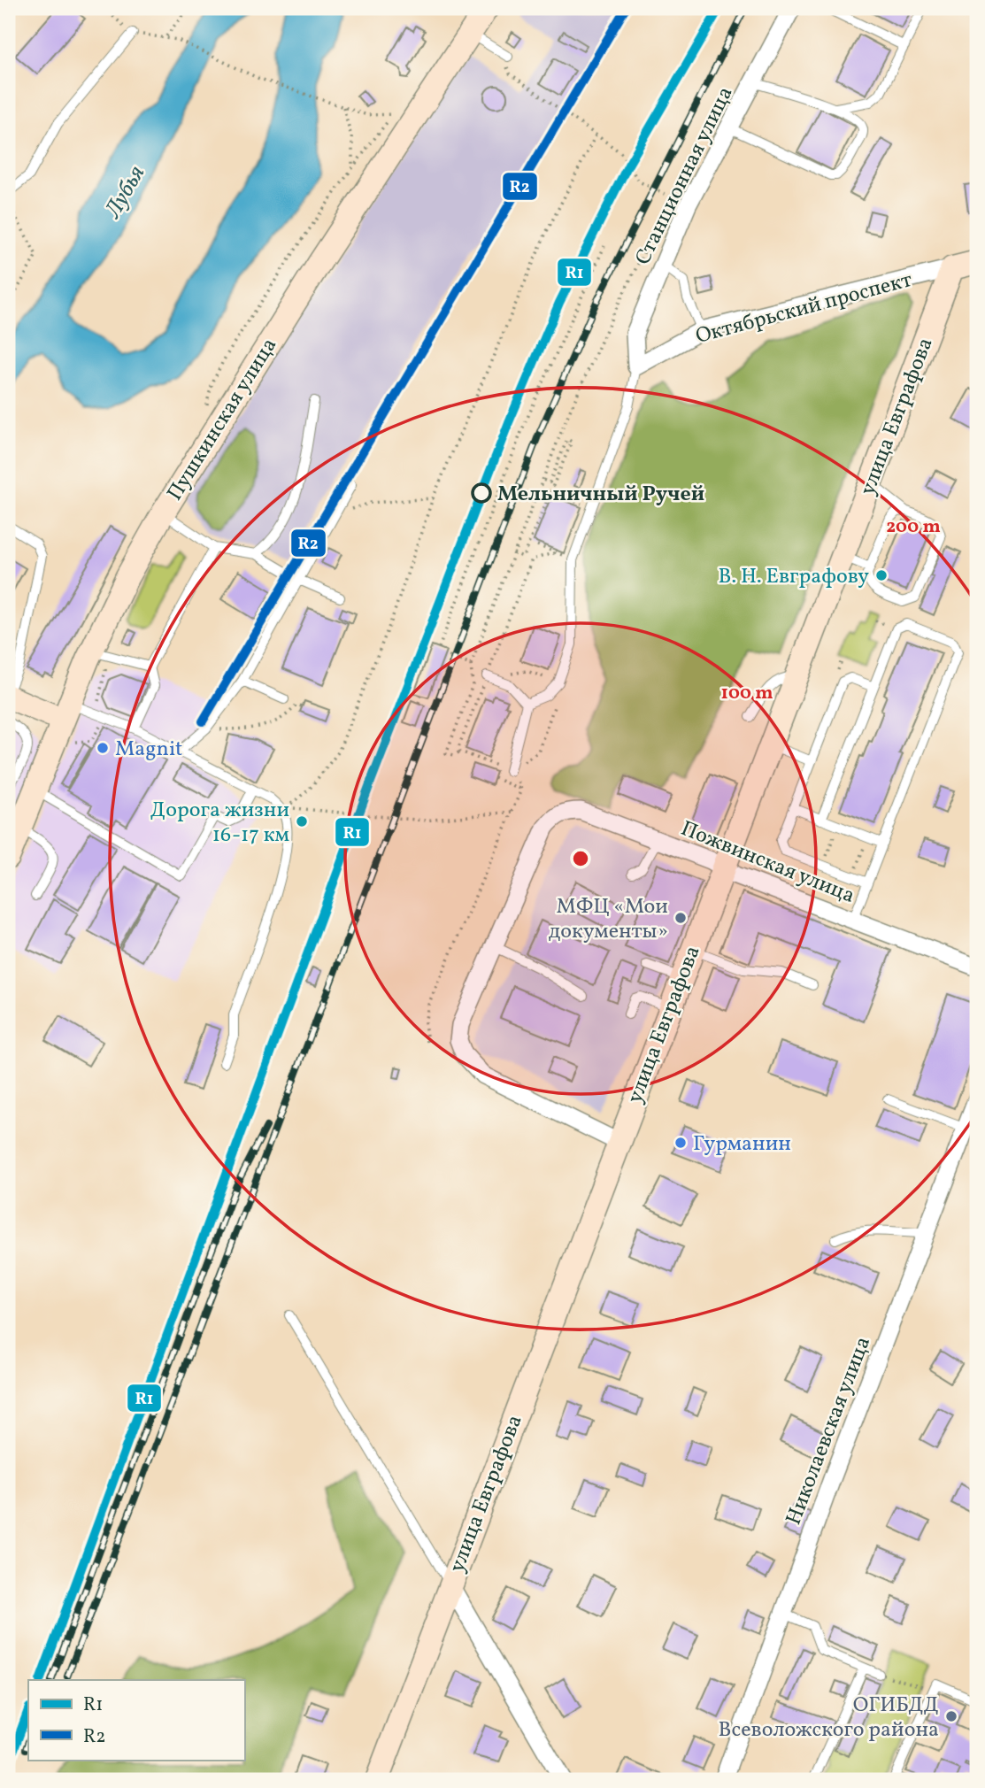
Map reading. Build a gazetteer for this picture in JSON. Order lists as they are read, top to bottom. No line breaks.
{"streets":{"street":["Станционная улица","Октябрьский проспект","улица Евграфова","Пушкинская улица","Пожвинская улица","Николаевская улица"]},"crossings":[["Станционная улица","Октябрьский проспект"],["Октябрьский проспект","улица Евграфова"],["улица Евграфова","Пожвинская улица"]],"water":["Лубья"],"places":["Мельничный Ручей","В. Н. Евграфову","Magnit","Дорога жизни 16-17 км","МФЦ «Мои документы»","Гурманин","ОГИБДД Всеволожского района"],"lines":["transit line R1","transit line R2"],"legend":["R1","R2"],"rings":["200 m","100 m"]}
